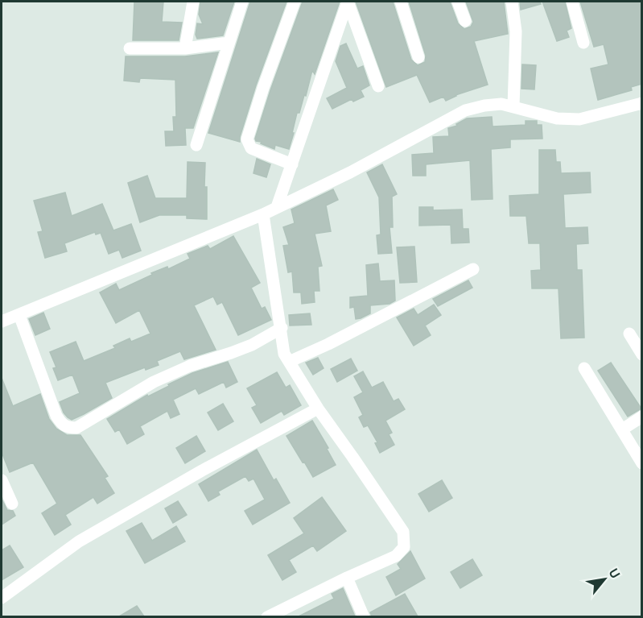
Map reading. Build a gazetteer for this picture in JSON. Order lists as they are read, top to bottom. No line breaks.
{"north":"top right"}
